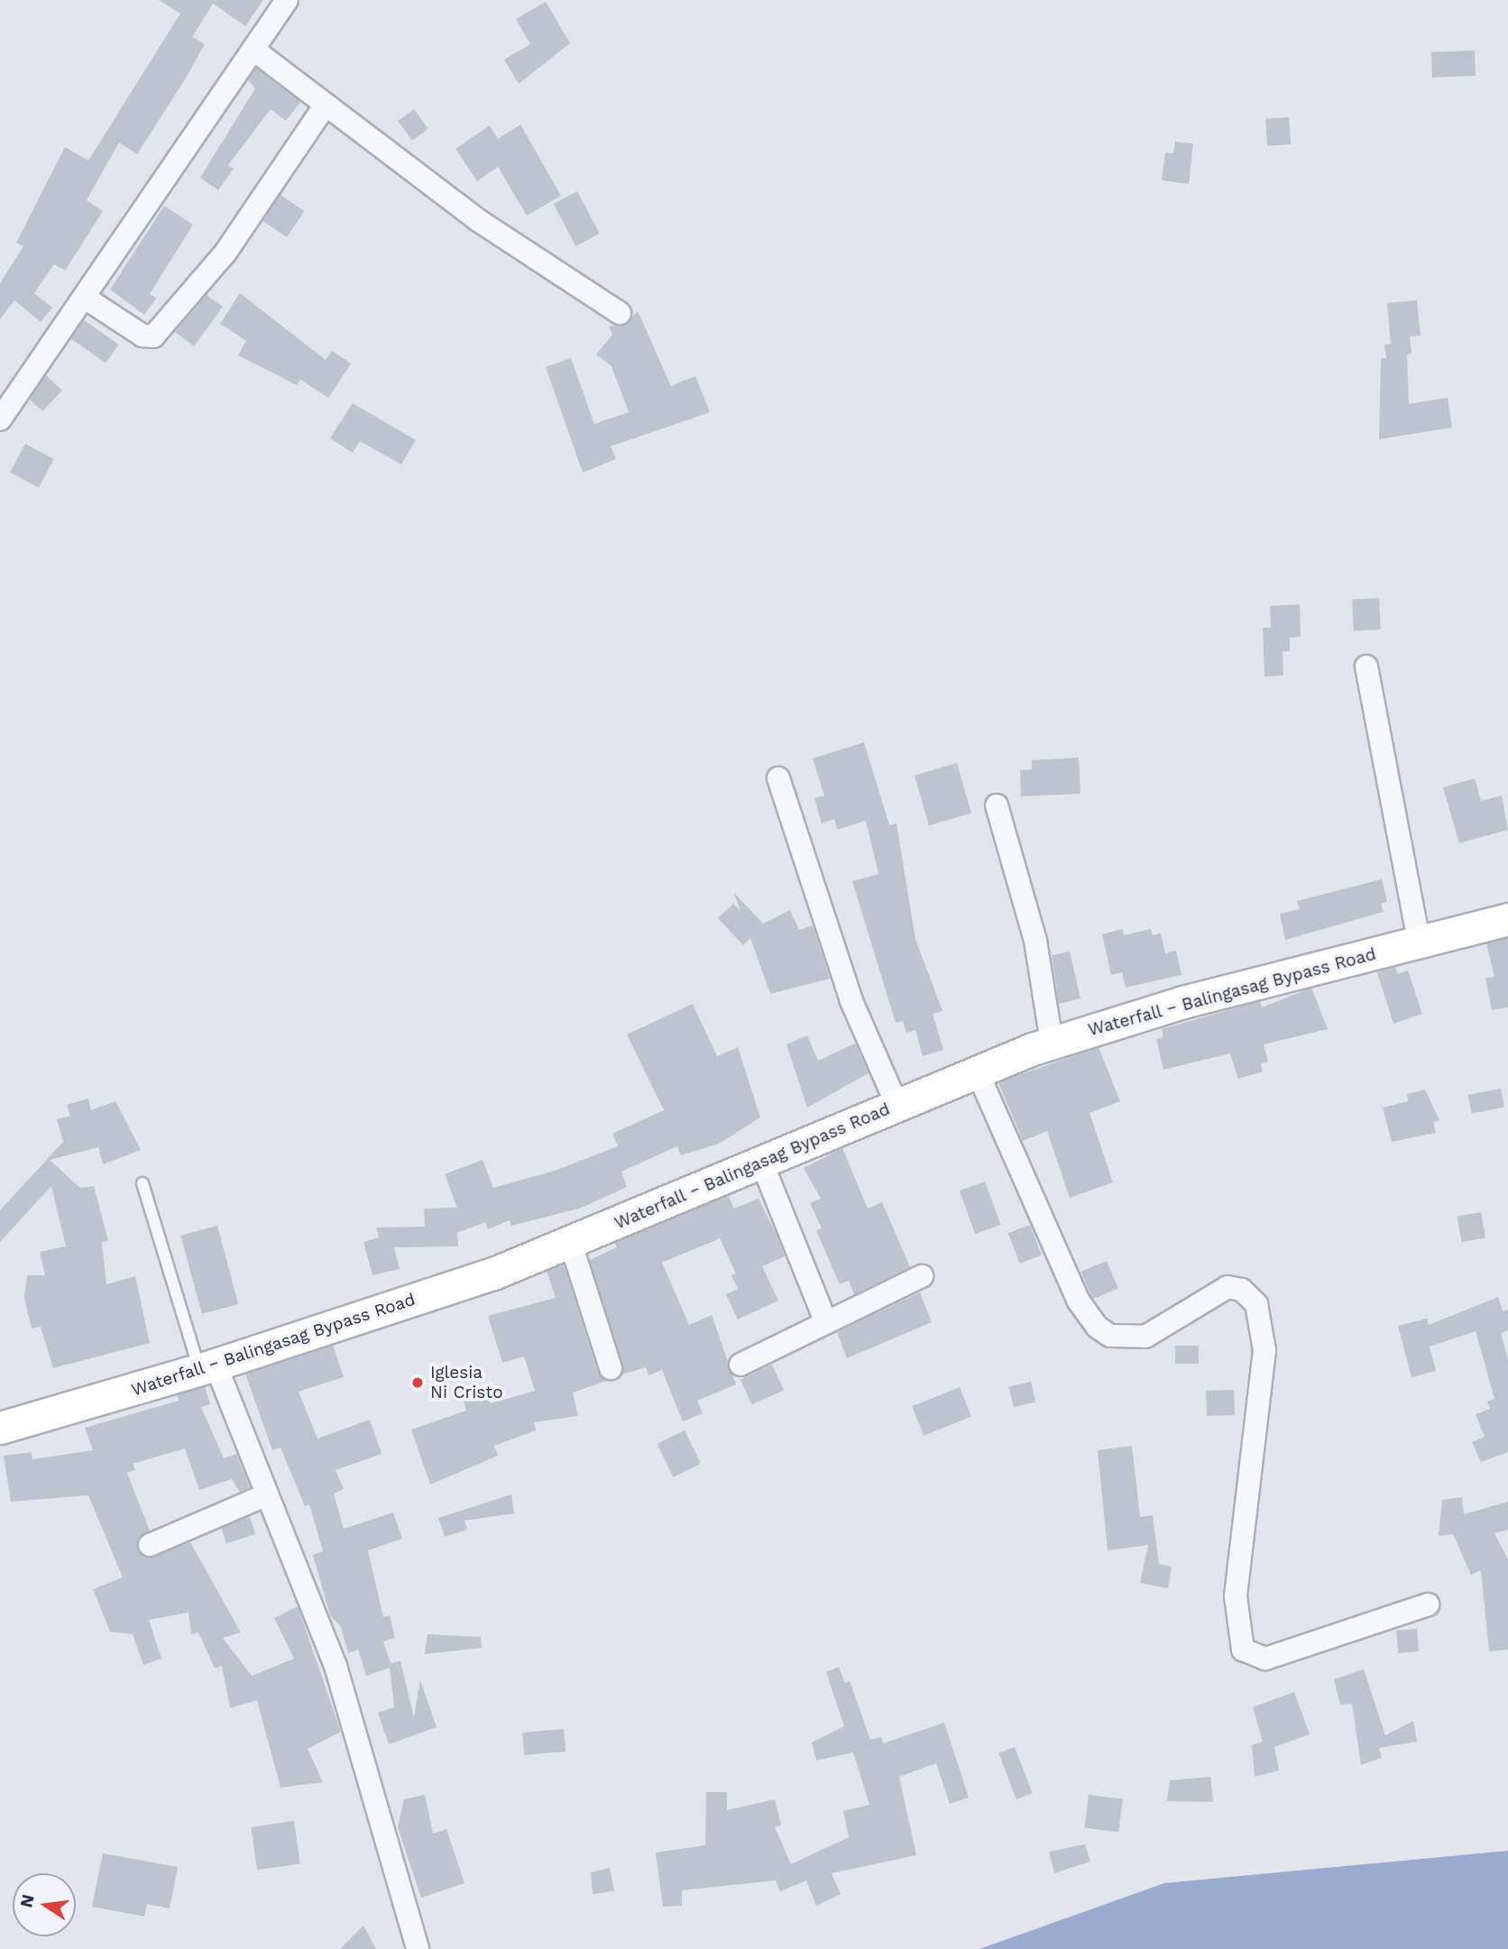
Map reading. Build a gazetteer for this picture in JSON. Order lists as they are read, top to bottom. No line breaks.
{"streets":{"main road":["Waterfall ‒ Balingasag Bypass Road"]},"places":["Iglesia Ni Cristo"],"north":"left"}
